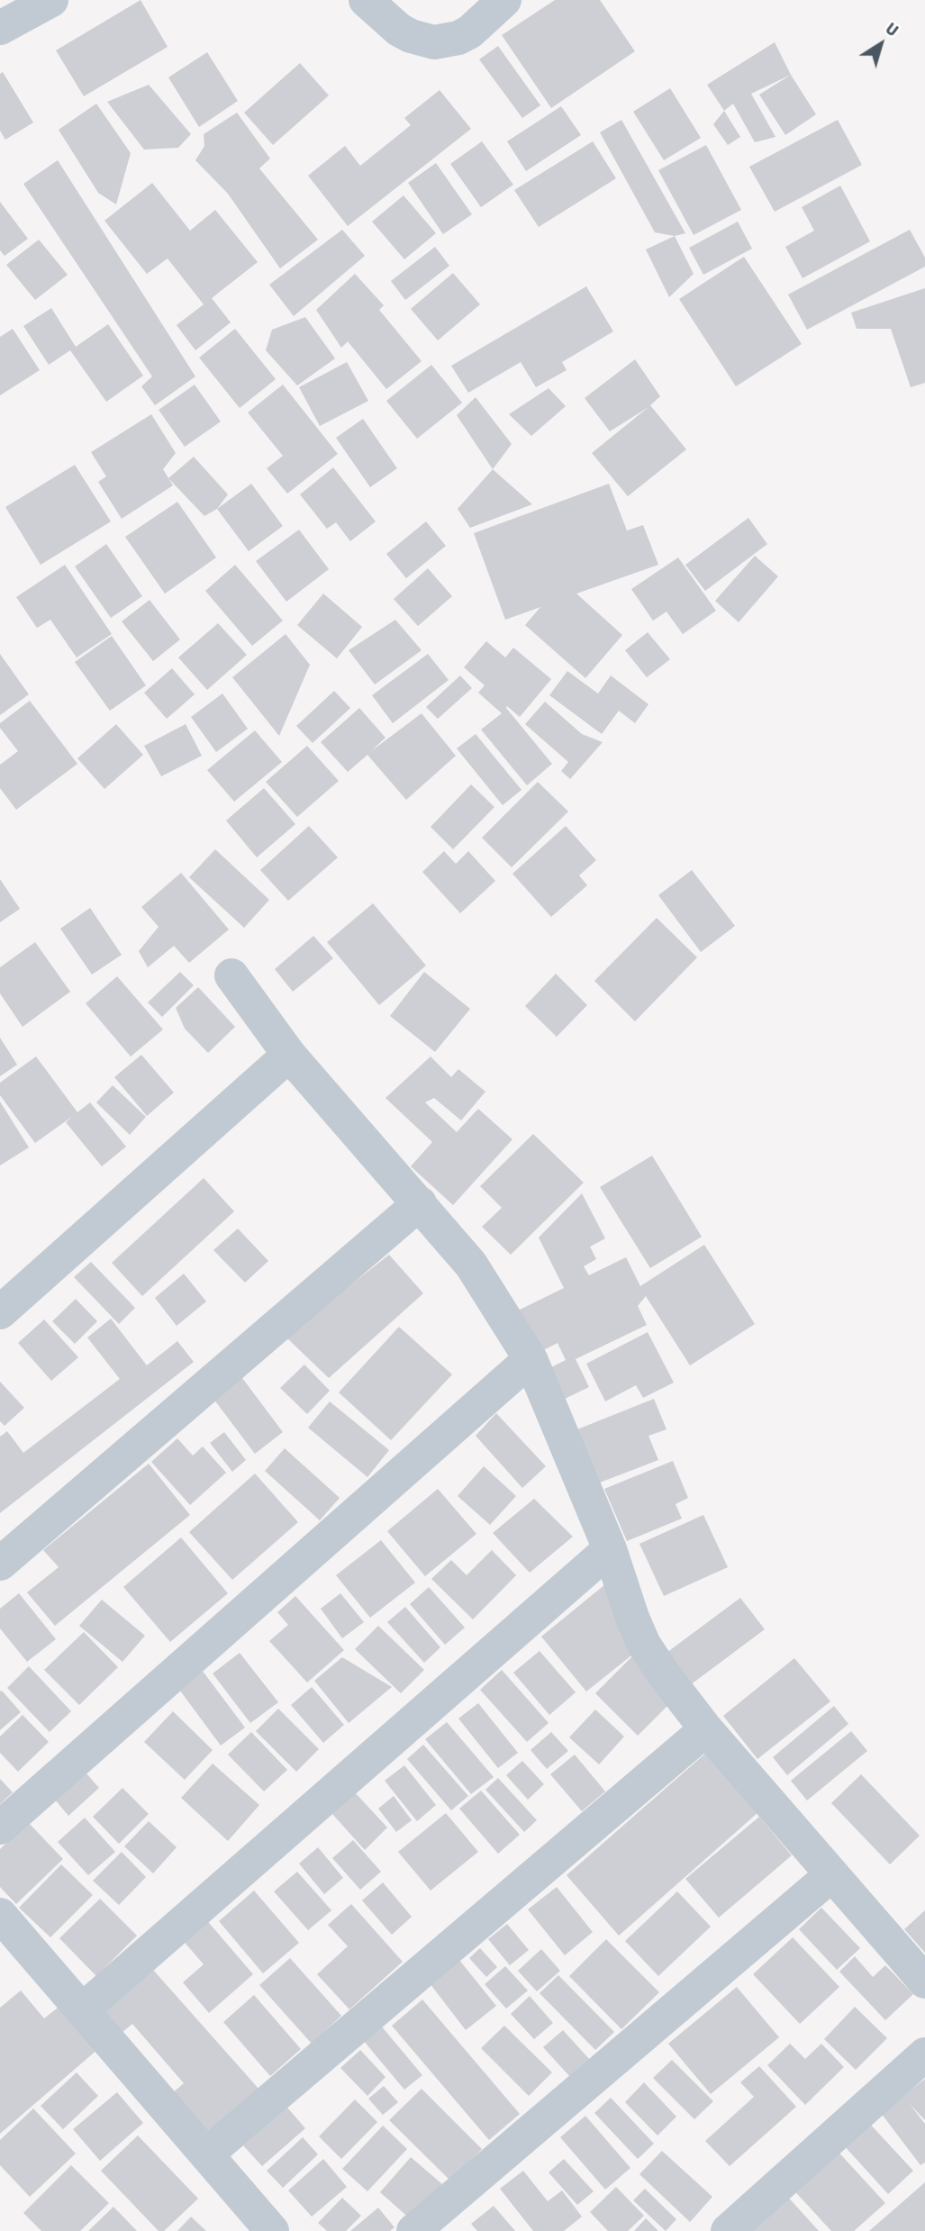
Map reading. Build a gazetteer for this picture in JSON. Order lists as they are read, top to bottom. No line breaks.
{"north":"top right"}
